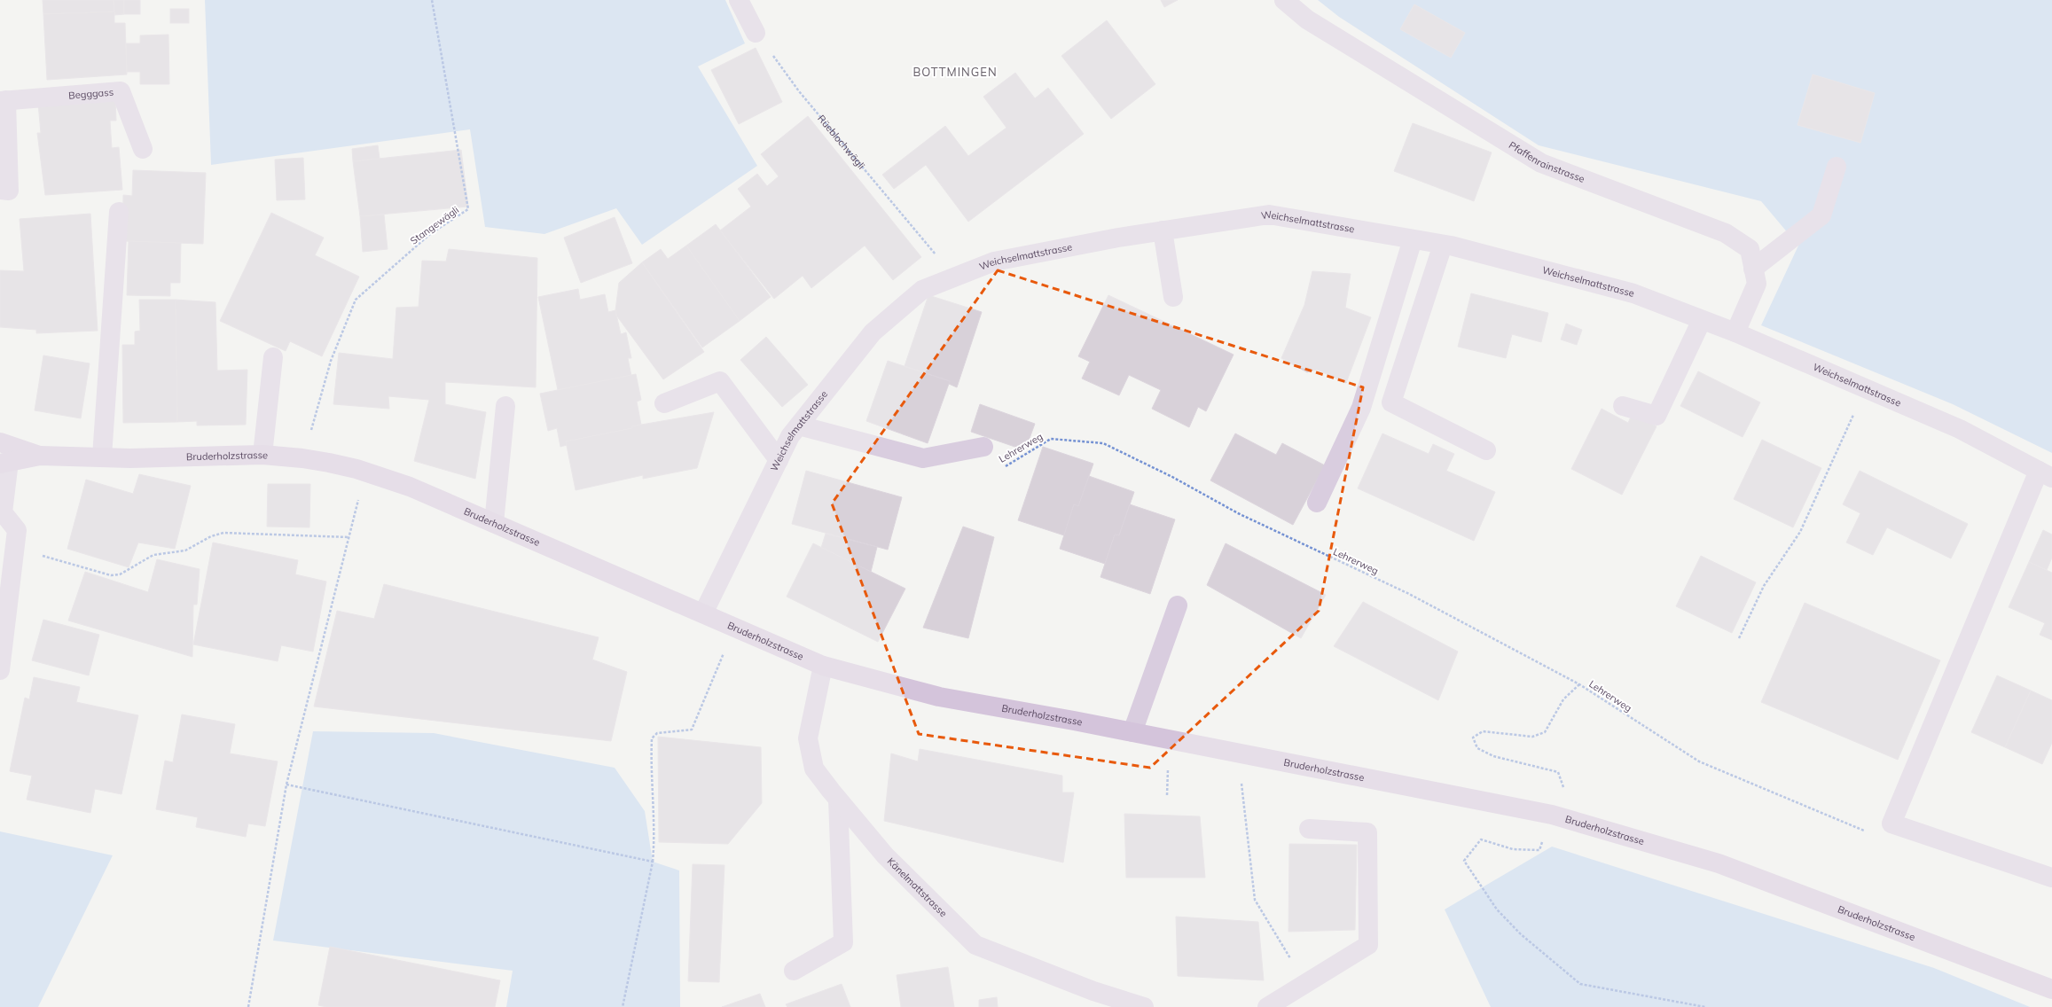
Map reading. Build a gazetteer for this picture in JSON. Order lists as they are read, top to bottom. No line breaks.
{"streets":{"main road":["Bruderholzstrasse"],"street":["Begggass","Pfaffenrainstrasse","Weichselmattstrasse","Känelmattstrasse"],"path":["Rüeblochwägli","Stangewägli","Lehrerweg"]},"crossings":[["Rüeblochwägli","Weichselmattstrasse"],["Pfaffenrainstrasse","Weichselmattstrasse"],["Weichselmattstrasse","Bruderholzstrasse"],["Bruderholzstrasse","Känelmattstrasse"]],"districts":["BOTTMINGEN"]}
